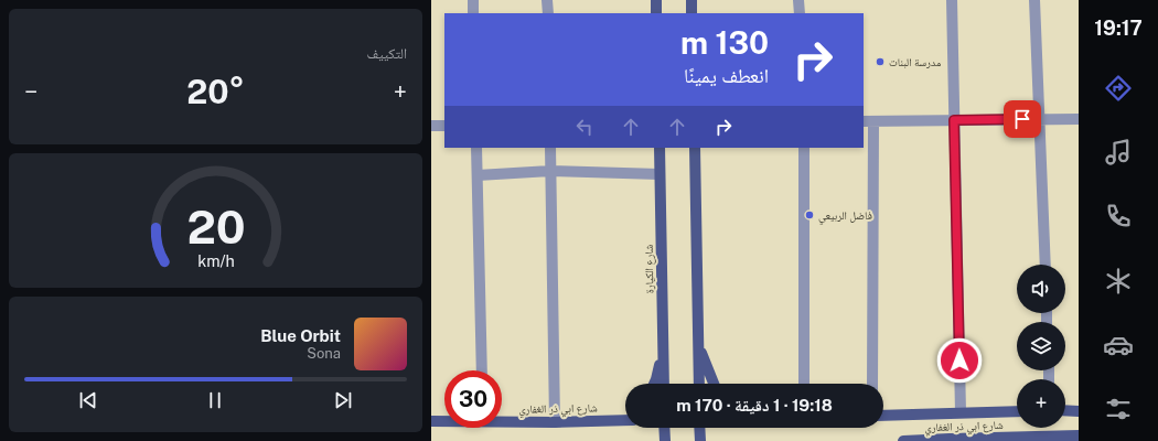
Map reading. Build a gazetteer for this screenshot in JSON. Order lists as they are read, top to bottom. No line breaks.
{"streets":{"main road":["شارع الكيارة","شارع ابي ذر الغفاري"]},"places":["مدرسة البنات","فاضل الربيعي"],"page":{"tabs":"19:17","tile":"التكييف","turn":["130 m","انعطف يمينًا"],"heat":["−","20°","+"],"map_buttons":"+","song":["Blue Orbit","Sona"],"limit":"30","trip":"19:18 · 1 دقيقة · 170 m","gauge":["20","km/h"]}}
